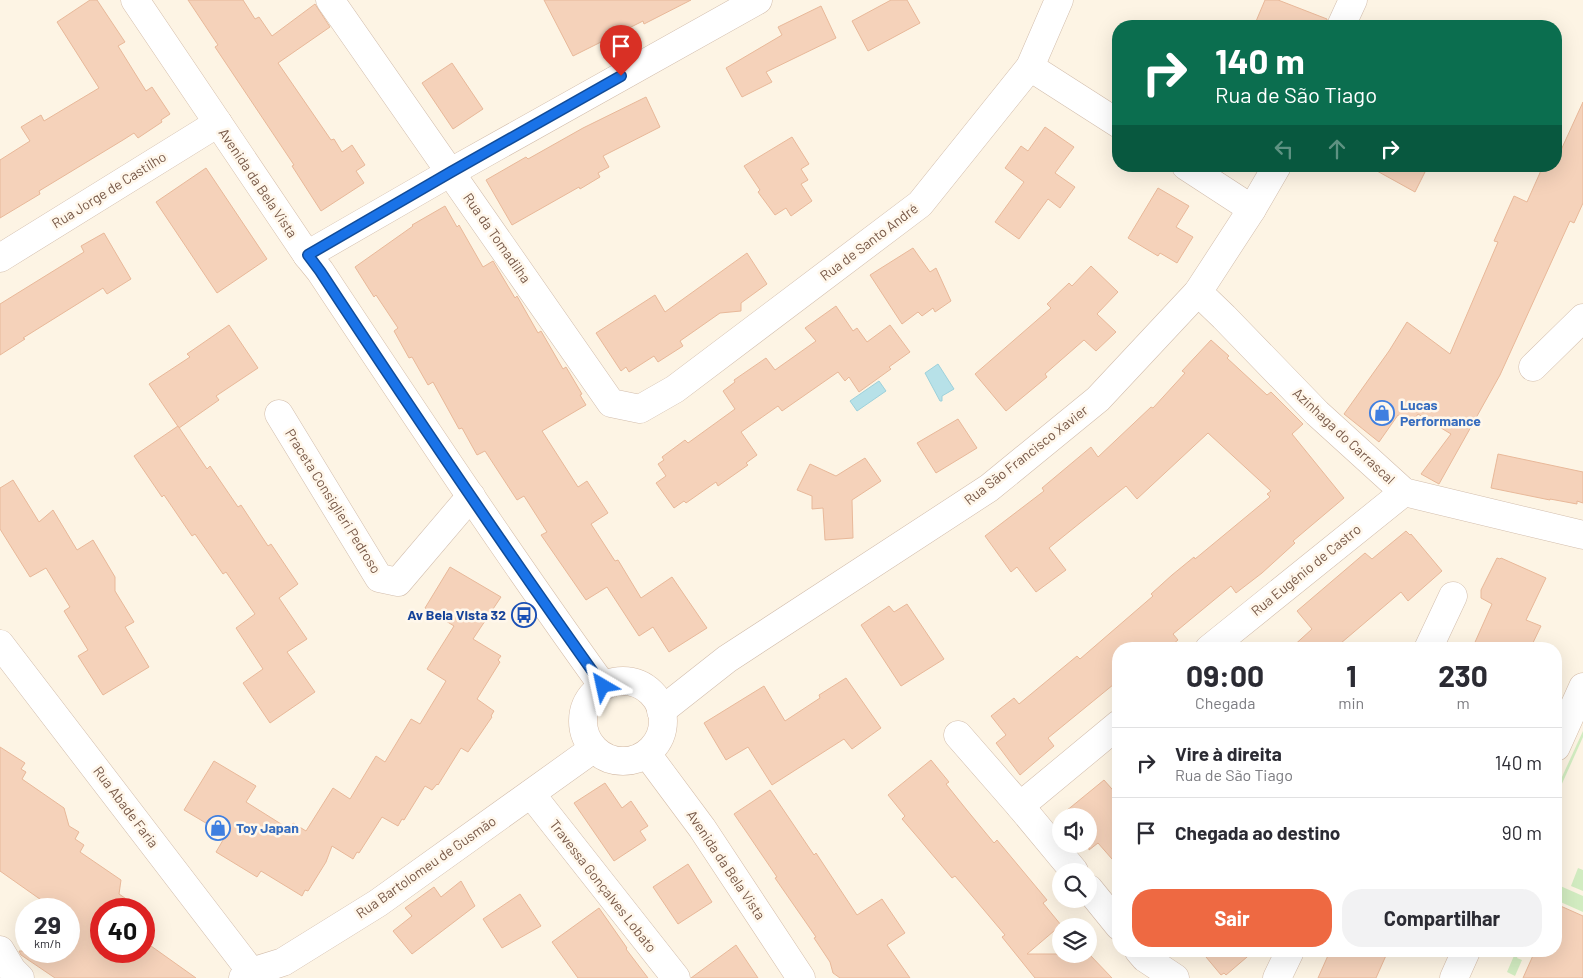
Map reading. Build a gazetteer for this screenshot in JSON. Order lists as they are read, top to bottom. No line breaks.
{"streets":{"street":["Avenida da Bela Vista","Rua Jorge de Castilho","Rua da Tomadilha","Rua de Santo André","Azinhaga do Carrascal","Rua São Francisco Xavier","Praceta Consiglieri Pedroso","Rua Eugénio de Castro","Rua Abade Faria","Rua Bartolomeu de Gusmão","Travessa Gonçalves Lobato"]},"crossings":[["Avenida da Bela Vista","Rua Jorge de Castilho"],["Avenida da Bela Vista","Rua São Francisco Xavier"],["Avenida da Bela Vista","Praceta Consiglieri Pedroso"],["Avenida da Bela Vista","Rua Bartolomeu de Gusmão"],["Rua da Tomadilha","Rua de Santo André"],["Azinhaga do Carrascal","Rua São Francisco Xavier"],["Azinhaga do Carrascal","Rua Eugénio de Castro"],["Rua São Francisco Xavier","Rua Bartolomeu de Gusmão"],["Rua Abade Faria","Rua Bartolomeu de Gusmão"],["Rua Bartolomeu de Gusmão","Travessa Gonçalves Lobato"]],"places":{"shop":["Lucas Performance","Toy Japan"],"bus stop":["Av Bela Vista 32"]},"page":{"turn":["140 m","Rua de São Tiago"],"eta":["09:00","Chegada","1","min","230","m"],"list":[{"name":"Vire à direita","note":"Rua de São Tiago","value":"140 m"},{"name":"Chegada ao destino","value":"90 m"}],"buttons":["Sair","Compartilhar"],"speed":"29 km/h","limit":"40"}}
